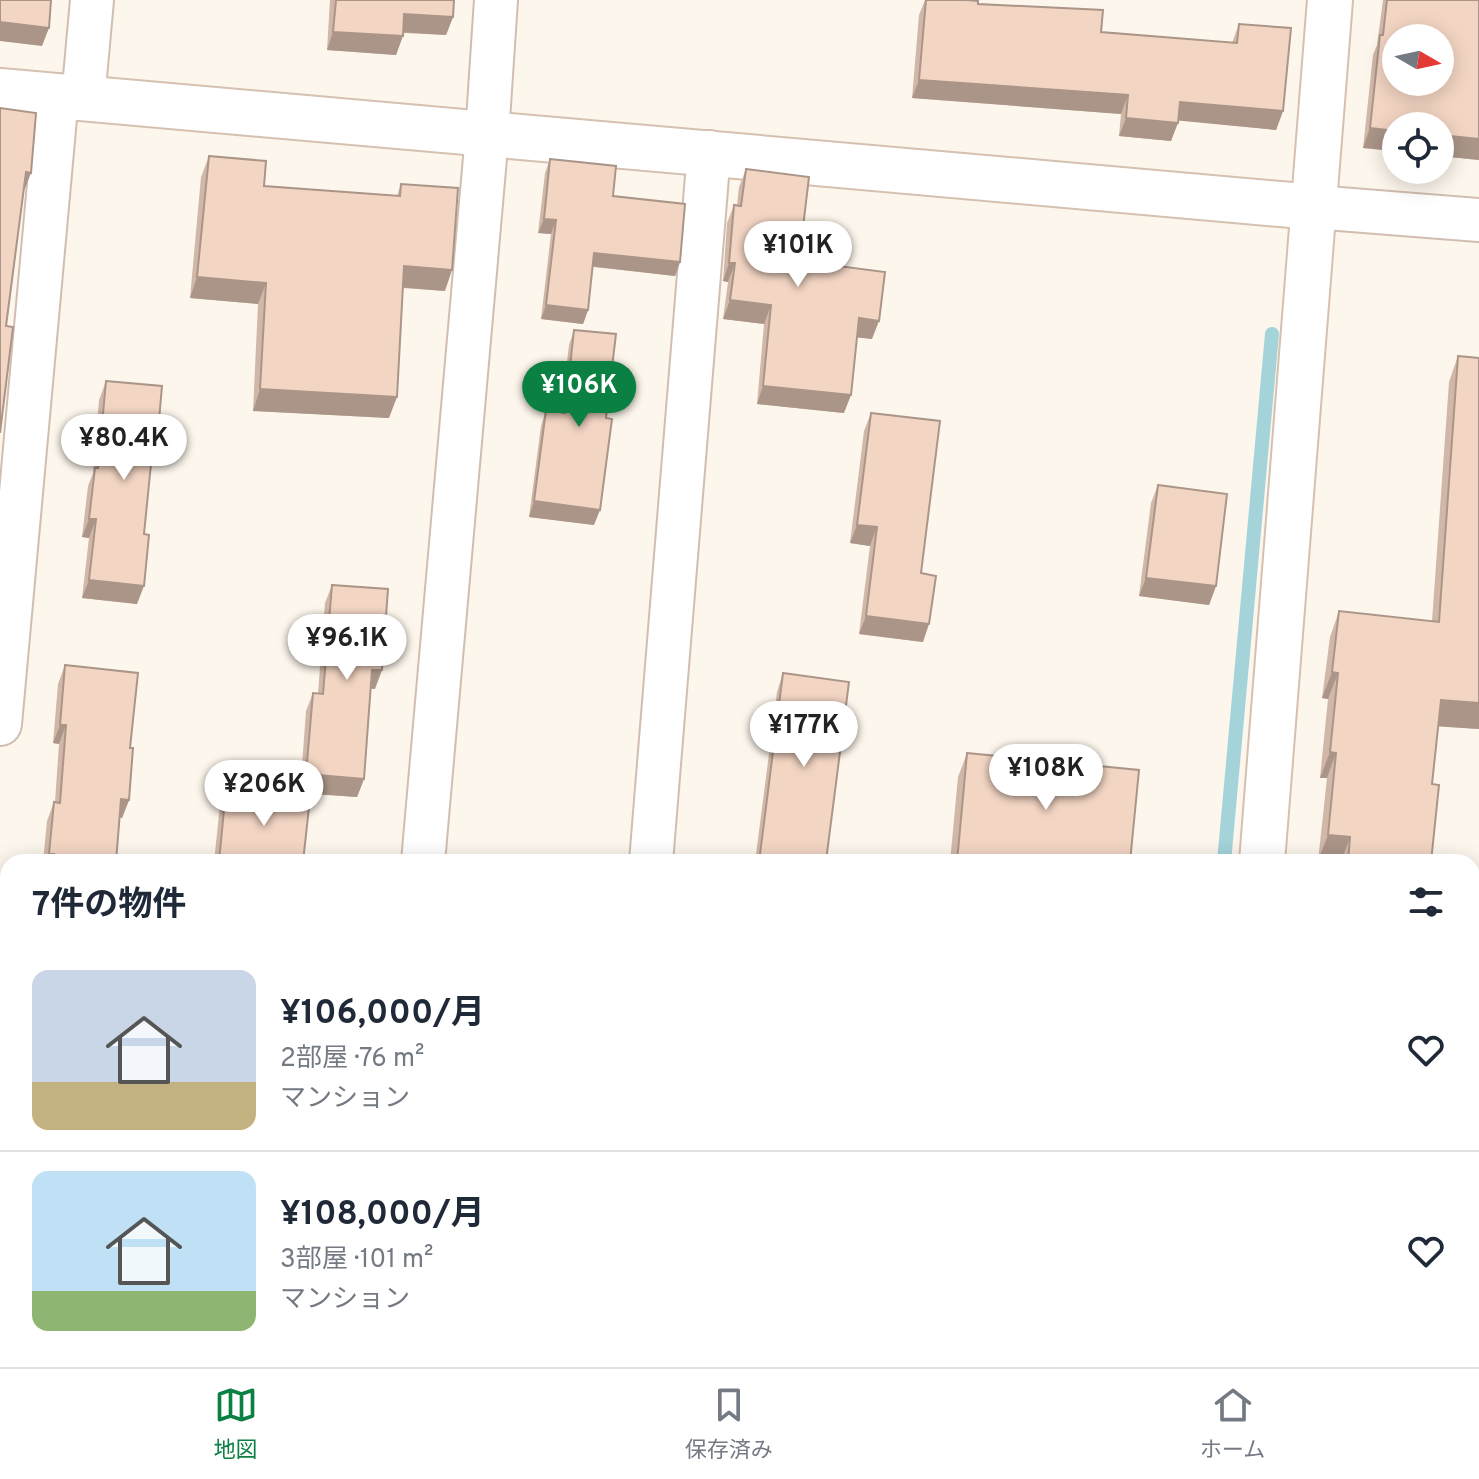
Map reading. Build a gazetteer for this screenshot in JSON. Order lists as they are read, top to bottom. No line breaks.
{"north":"right","page":{"price":["¥101K","¥106K","¥80.4K","¥96.1K","¥177K","¥108K","¥206K"],"heading":"7件の物件","list":[{"name":"¥106,000/月","note":"2部屋 · 76 m² · マンション"},{"name":"¥108,000/月","note":"3部屋 · 101 m² · マンション"}],"tabs":["地図","保存済み","ホーム"]}}
